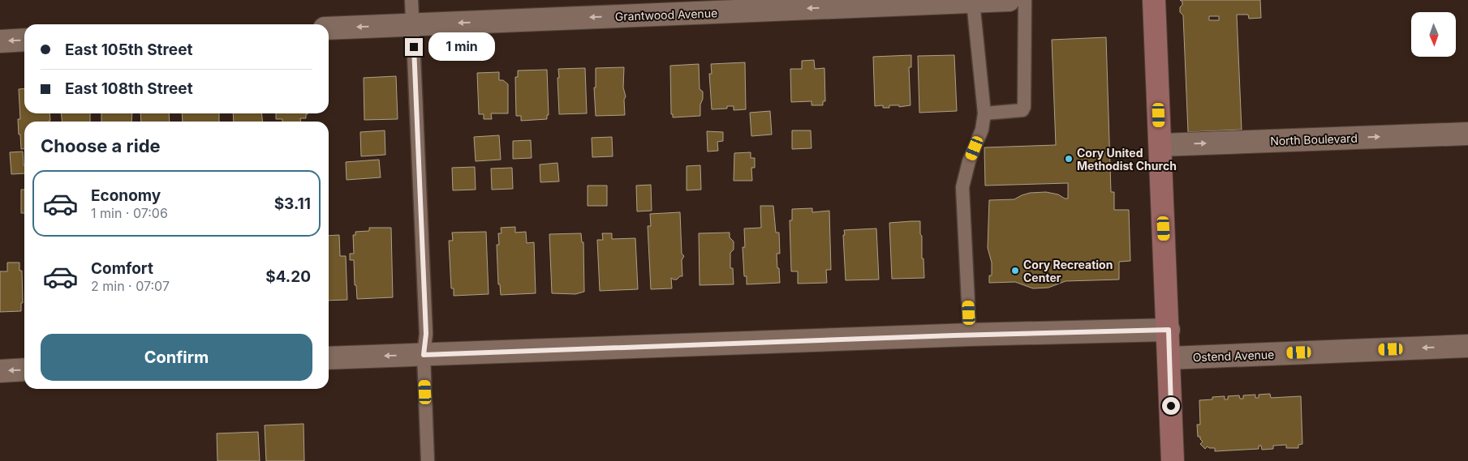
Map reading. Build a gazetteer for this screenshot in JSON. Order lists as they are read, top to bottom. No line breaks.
{"streets":{"street":["Grantwood Avenue","North Boulevard","Ostend Avenue"]},"one_way":["Grantwood Avenue","North Boulevard","Ostend Avenue"],"places":["Cory United Methodist Church","Cory Recreation Center"],"north":"bottom","page":{"banner":["East 105th Street","East 108th Street"],"bubble":"1 min","heading":"Choose a ride","list":[{"name":"Economy","note":"1 min · 07:06","value":"$3.11"},{"name":"Comfort","note":"2 min · 07:07","value":"$4.20"}],"buttons":"Confirm"}}
